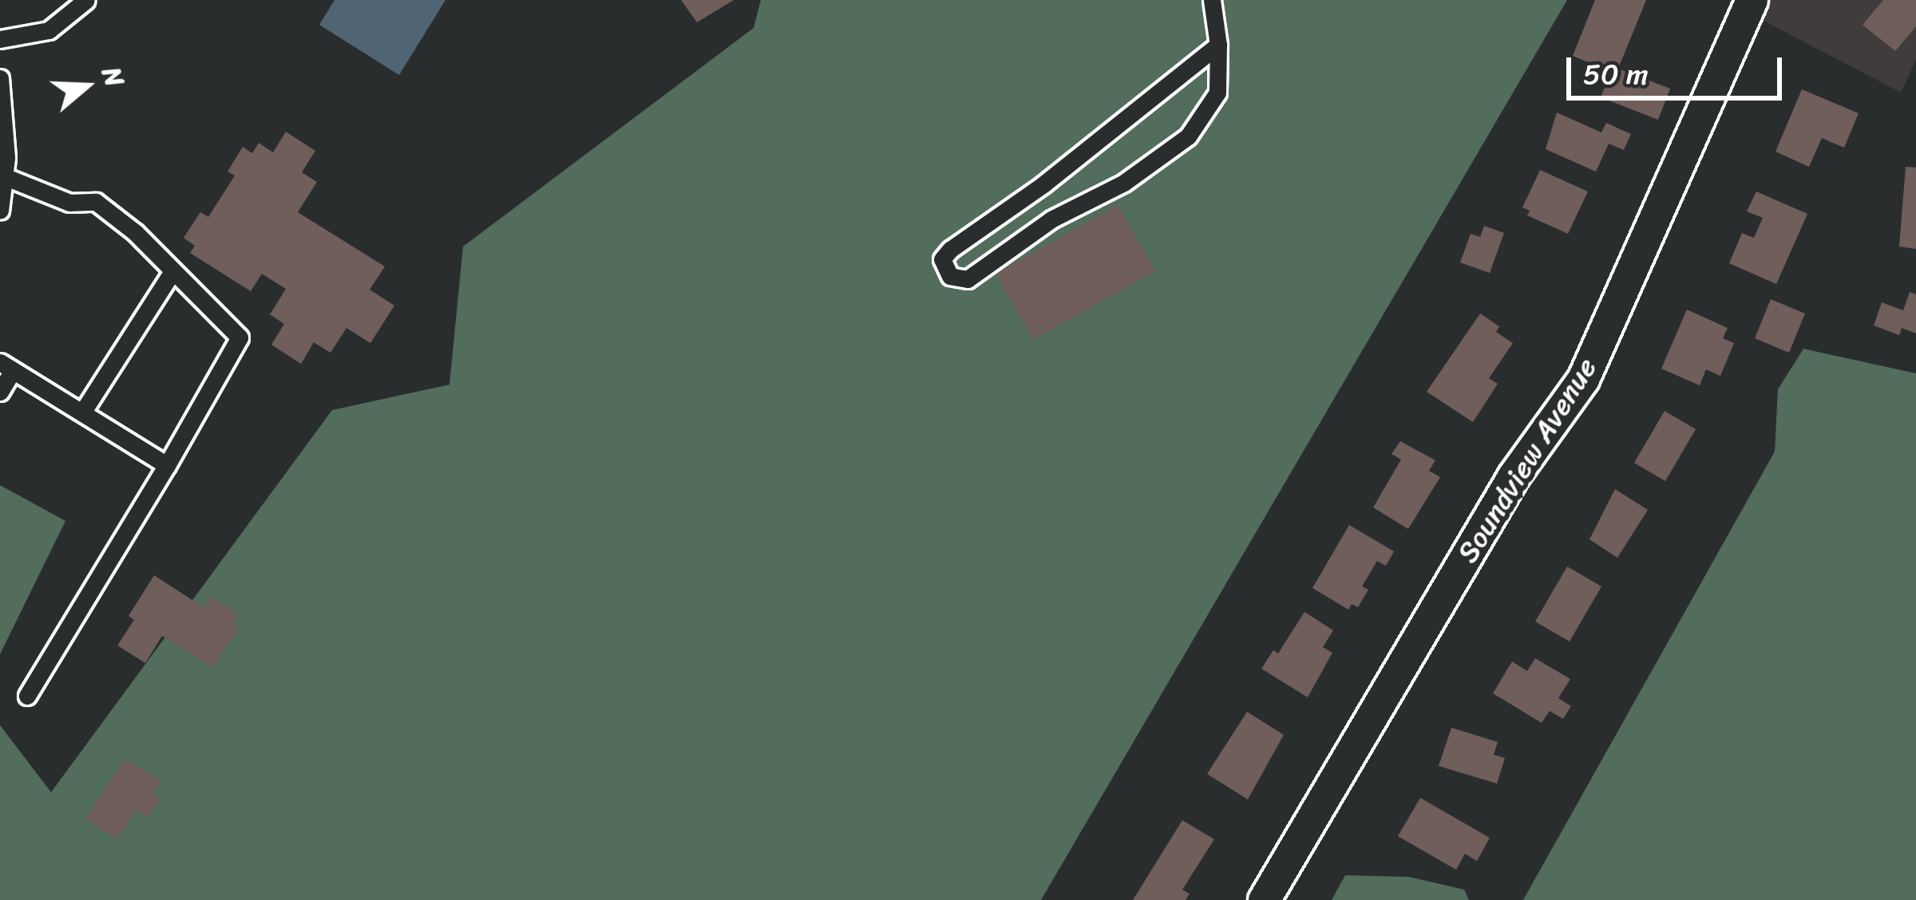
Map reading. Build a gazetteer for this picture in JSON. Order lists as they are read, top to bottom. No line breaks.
{"streets":{"street":["Soundview Avenue"]},"scale_bar":"50 m","north":"right"}
